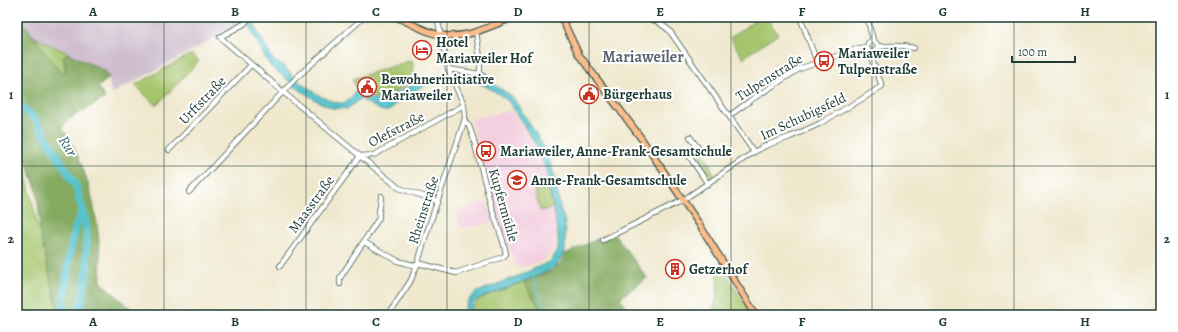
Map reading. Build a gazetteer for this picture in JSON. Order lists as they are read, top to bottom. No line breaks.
{"streets":{"street":["Tulpenstraße","Urftstraße","Im Schubigsfeld","Olefstraße","Maasstraße","Kupfermühle","Rheinstraße"]},"crossings":[["Urftstraße","Olefstraße"],["Olefstraße","Maasstraße"],["Olefstraße","Rheinstraße"],["Kupfermühle","Rheinstraße"]],"districts":["Mariaweiler"],"water":["Rur"],"places":{"hotel":["Hotel Mariaweiler Hof"],"bus stop":["Mariaweiler Tulpenstraße","Mariaweiler, Anne-Frank-Gesamtschule"],"public building":["Bewohnerinitiative Mariaweiler","Bürgerhaus"],"school or university":["Anne-Frank-Gesamtschule"],"building":["Getzerhof"]},"scale_bar":"100 m","grid":{"columns":["A","B","C","D","E","F","G","H"],"rows":["1","2"]}}
